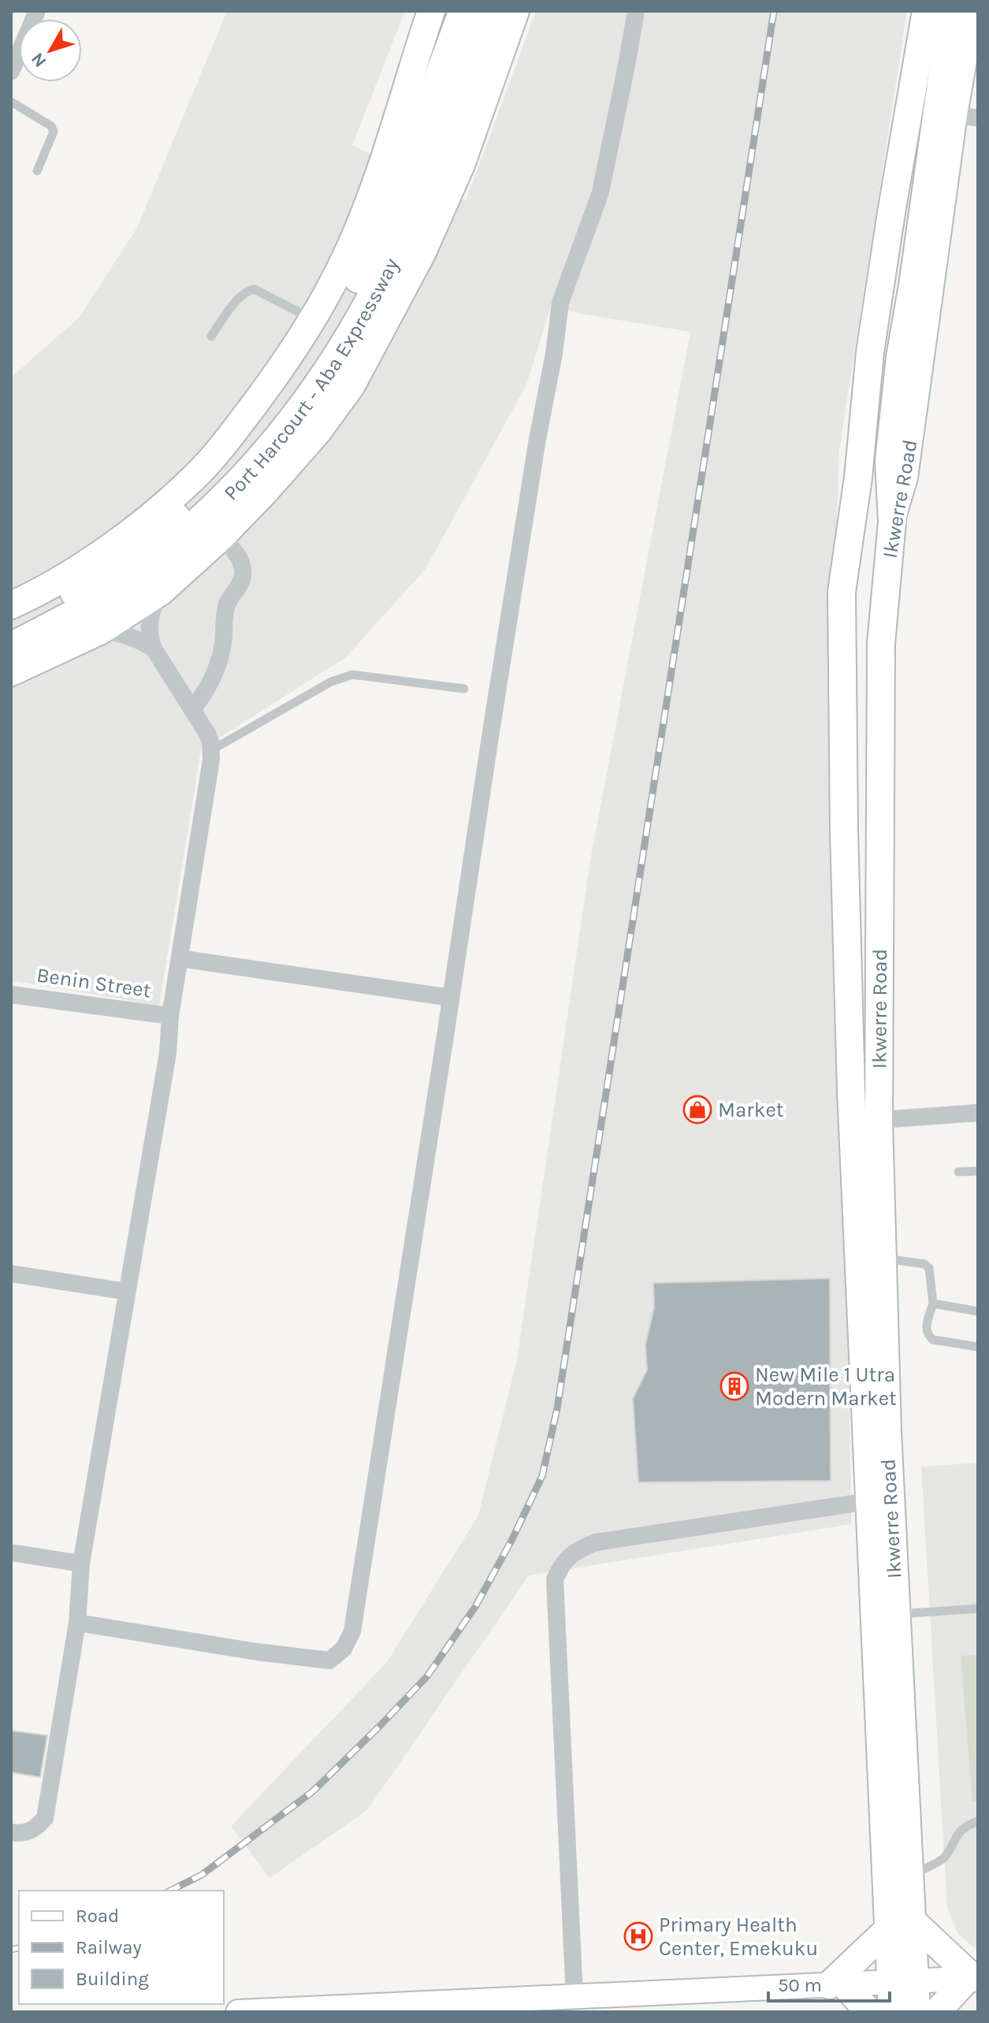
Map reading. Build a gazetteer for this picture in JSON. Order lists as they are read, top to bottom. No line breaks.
{"streets":{"highway":["Port Harcourt - Aba Expressway"],"main road":["Ikwerre Road"],"street":["Benin Street"]},"places":{"shop":["Market"],"building":["New Mile 1 Utra Modern Market"],"hospital":["Primary Health Center, Emekuku"]},"legend":["Road","Railway","Building"],"scale_bar":"50 m","north":"bottom left"}
